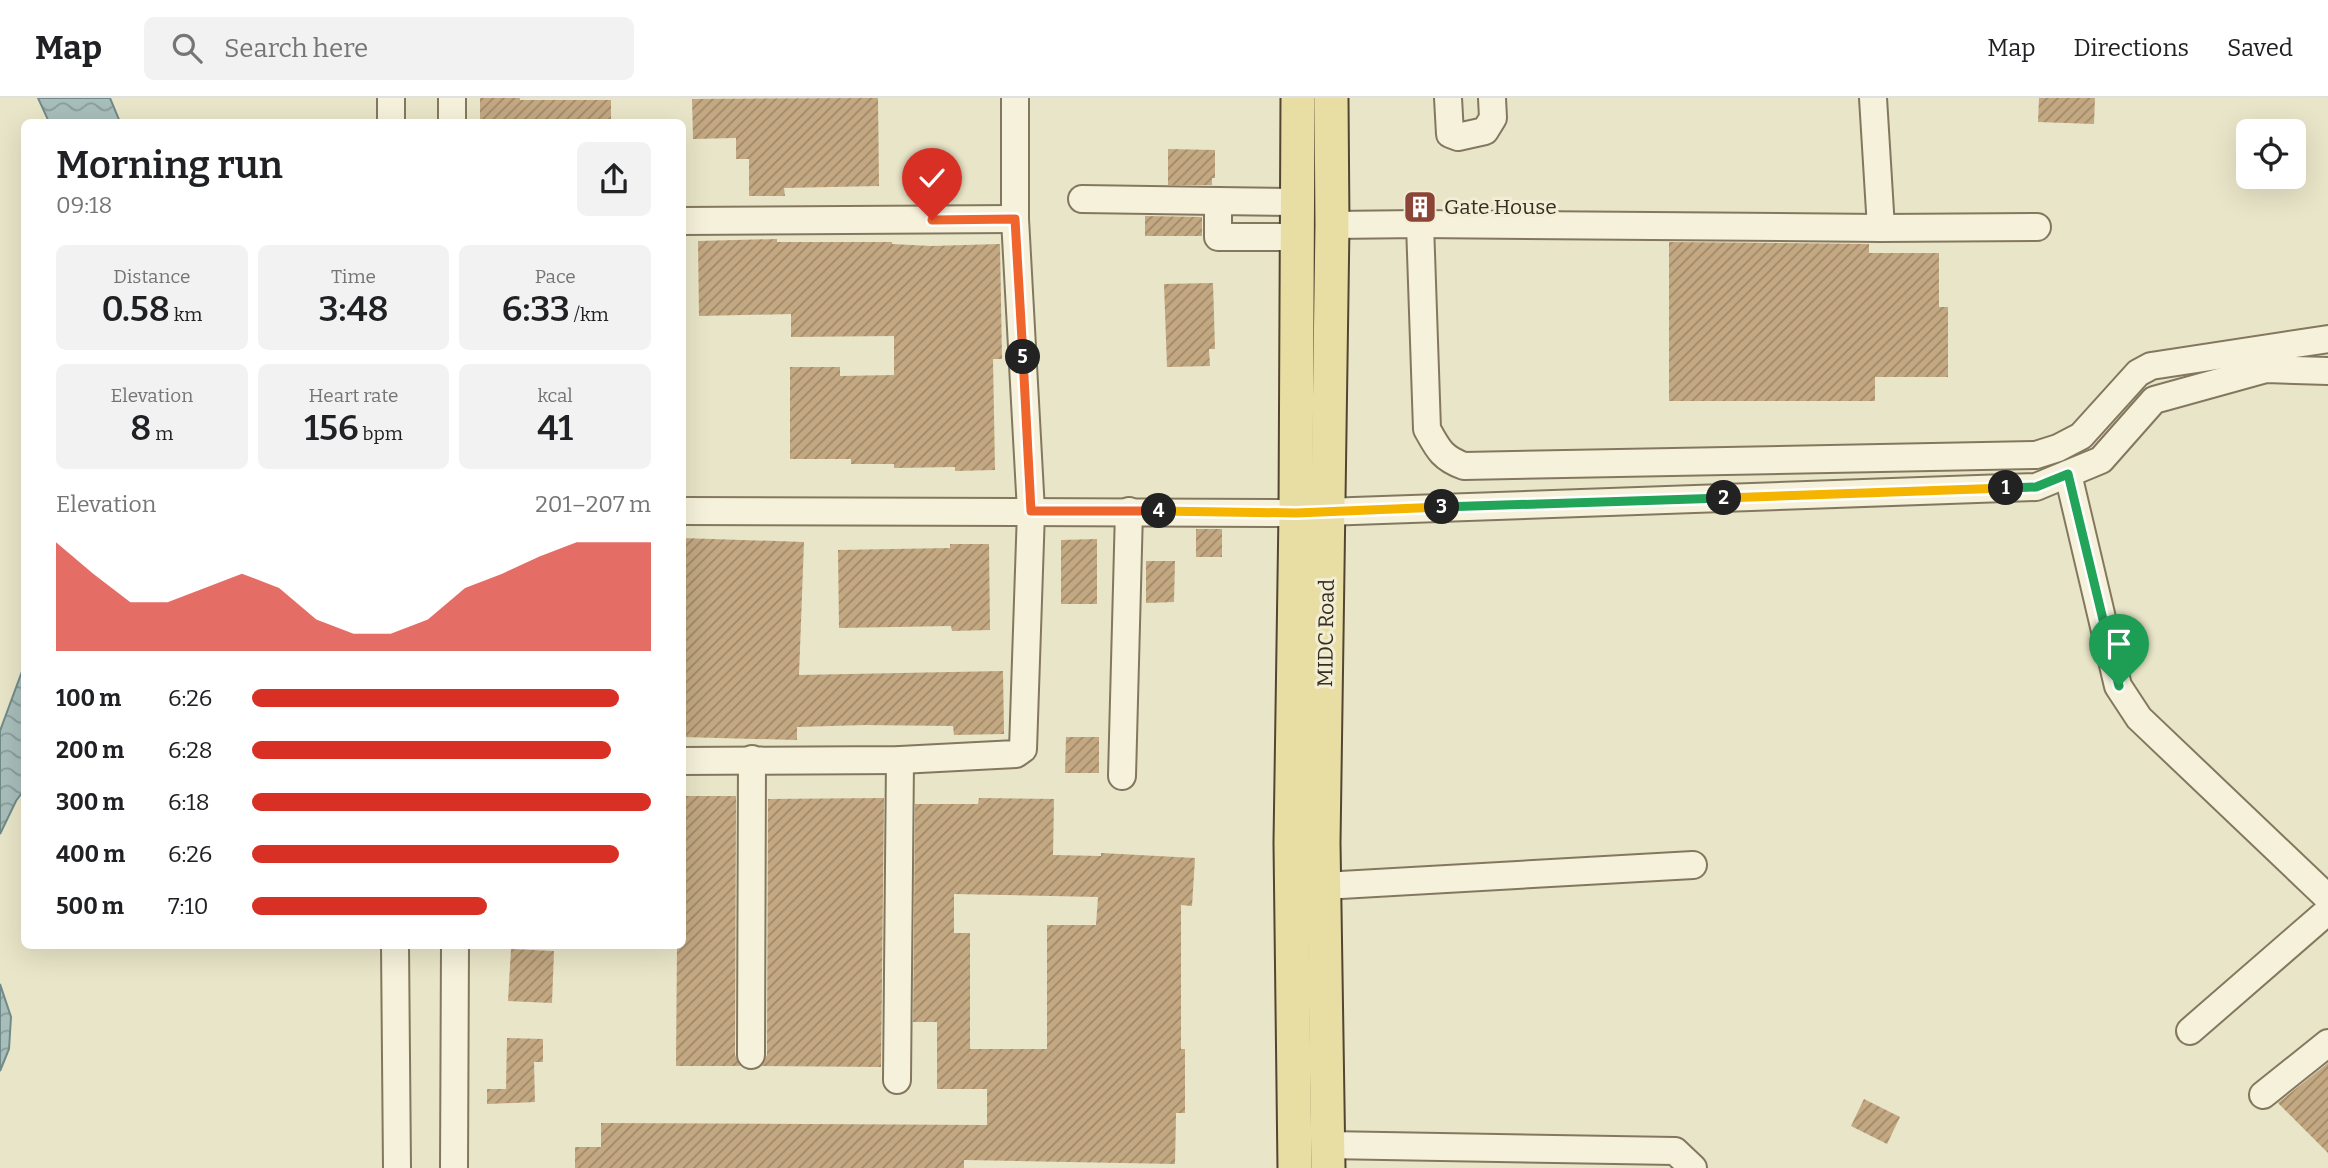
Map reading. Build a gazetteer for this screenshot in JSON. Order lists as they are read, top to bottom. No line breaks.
{"streets":{"main road":["MIDC Road"]},"places":{"building":["Gate House"]},"page":{"header":"Map","search":"Search here","nav":["Map","Directions","Saved"],"heading":["Morning run","09:18"],"stats":[["Distance","0.58 km"],["Time","3:48"],["Pace","6:33 /km"],["Elevation","8 m"],["Heart rate","156 bpm"],["kcal","41"]],"pins":["5","1","2","3","4"],"chart":["Elevation","201–207 m"],"list":[{"name":"100 m","note":"6:26"},{"name":"200 m","note":"6:28"},{"name":"300 m","note":"6:18"},{"name":"400 m","note":"6:26"},{"name":"500 m","note":"7:10"}]}}
